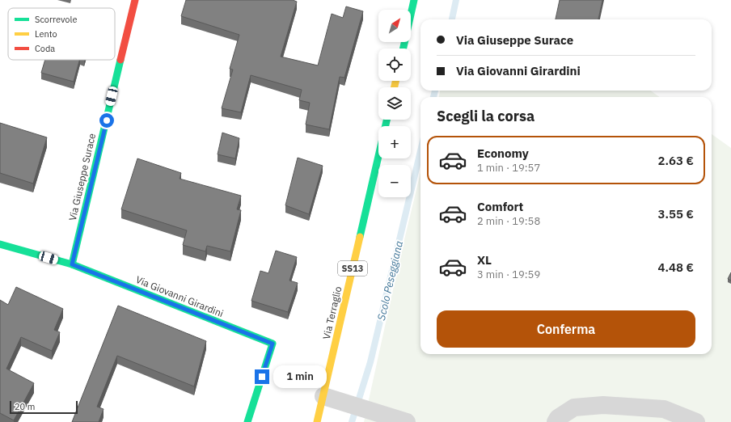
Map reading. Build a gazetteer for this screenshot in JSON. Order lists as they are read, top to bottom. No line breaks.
{"streets":{"street":["Via Giuseppe Surace","SS13","Via Giovanni Girardini","Via Terraglio"]},"crossings":[["Via Giuseppe Surace","Via Giovanni Girardini"]],"water":["Scolo Peseggiana"],"legend":["Scorrevole","Lento","Coda"],"scale_bar":"20 m","north":"top right","page":{"map_buttons":["+","−"],"banner":["Via Giuseppe Surace","Via Giovanni Girardini"],"heading":"Scegli la corsa","list":[{"name":"Economy","note":"1 min · 19:57","value":"2.63 €"},{"name":"Comfort","note":"2 min · 19:58","value":"3.55 €"},{"name":"XL","note":"3 min · 19:59","value":"4.48 €"}],"buttons":"Conferma","bubble":"1 min","scale":"20 m"}}
